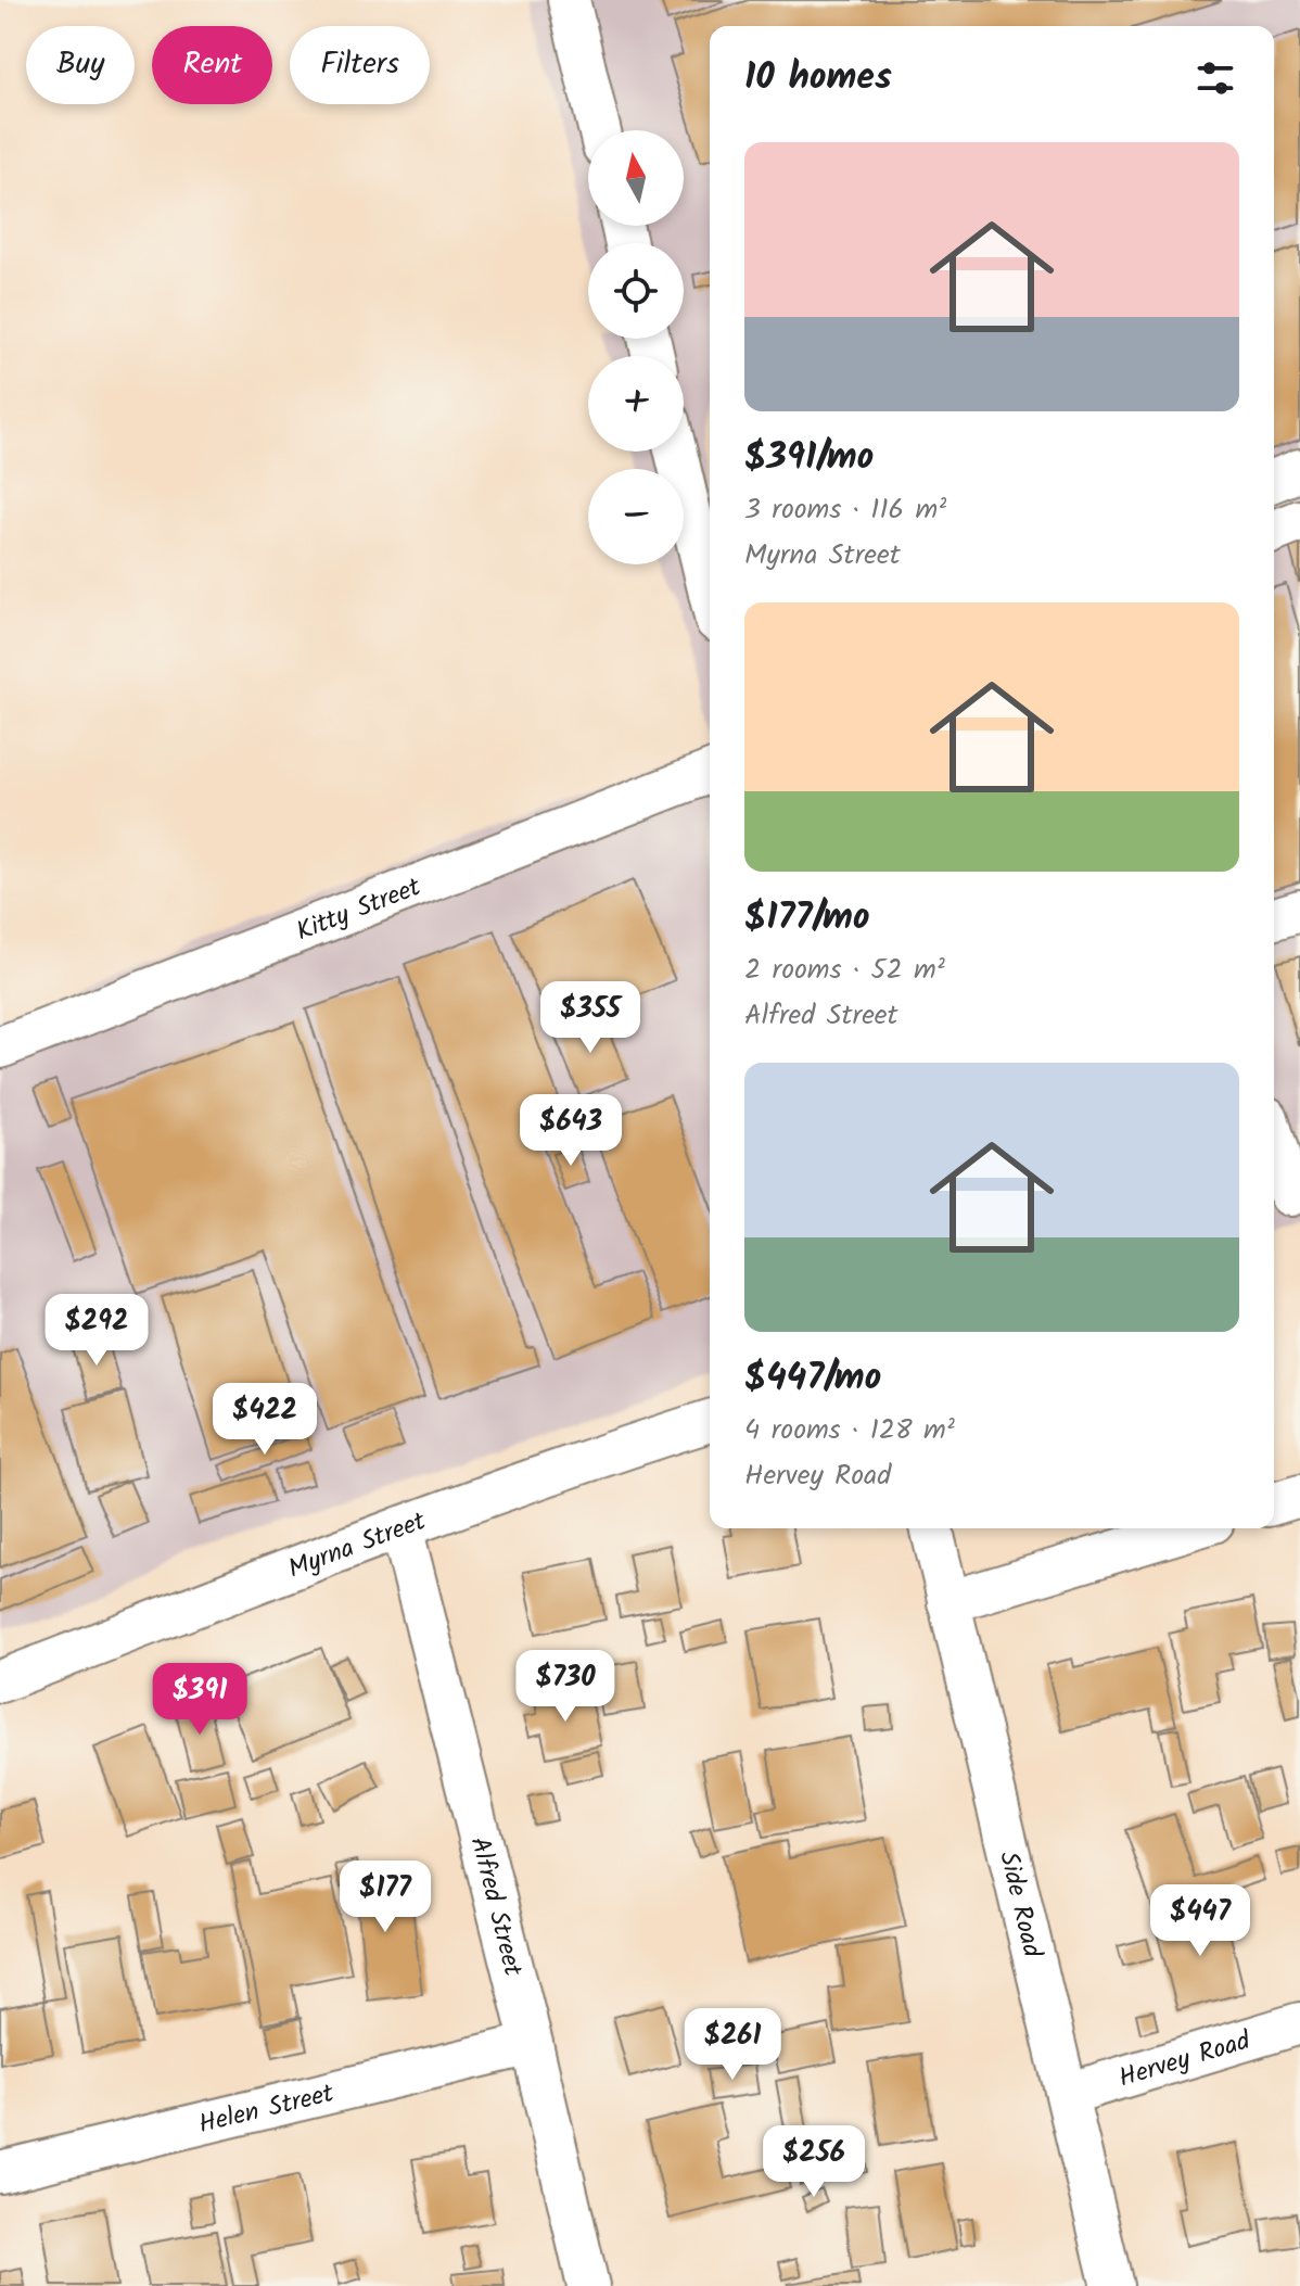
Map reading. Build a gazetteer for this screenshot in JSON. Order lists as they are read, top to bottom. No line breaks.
{"streets":{"street":["Kitty Street","Myrna Street","Side Road","Alfred Street","Hervey Road","Helen Street"]},"crossings":[["Myrna Street","Alfred Street"],["Side Road","Hervey Road"],["Alfred Street","Helen Street"]],"north":"top","page":{"chip":["Buy","Rent","Filters"],"heading":"10 homes","map_buttons":["+","−"],"list":[{"name":"$391/mo","note":"3 rooms · 116 m² · Myrna Street"},{"name":"$177/mo","note":"2 rooms · 52 m² · Alfred Street"},{"name":"$447/mo","note":"4 rooms · 128 m² · Hervey Road"}],"price":["$355","$643","$292","$422","$730","$391","$177","$447","$261","$256"]}}
